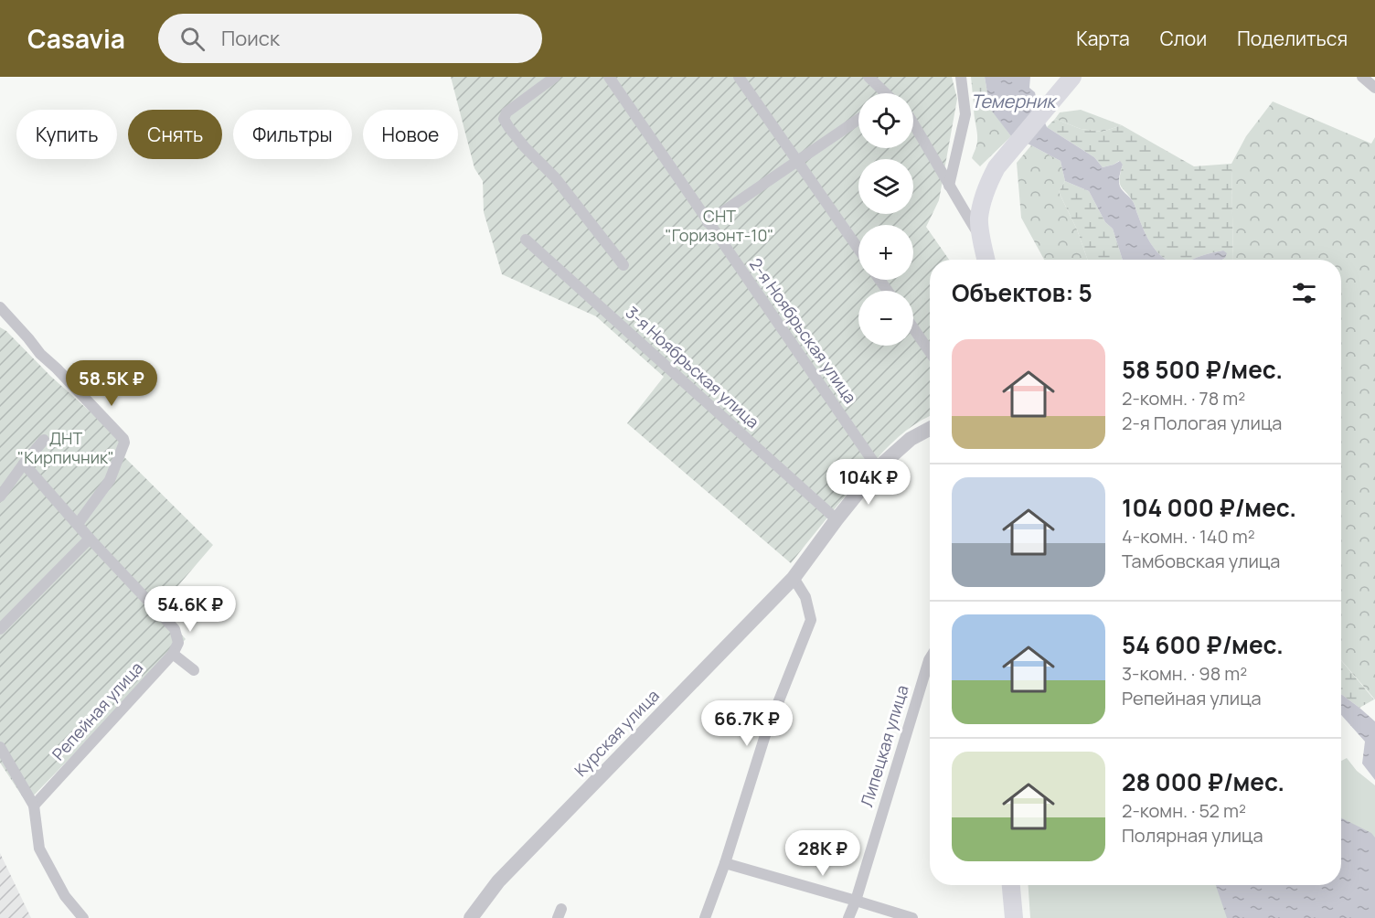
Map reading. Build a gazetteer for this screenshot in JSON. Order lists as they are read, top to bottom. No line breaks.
{"streets":{"street":["2-я Ноябрьская улица","3-я Ноябрьская улица","Репейная улица","Курская улица","Липецкая улица"]},"crossings":[["2-я Ноябрьская улица","Курская улица"],["3-я Ноябрьская улица","Курская улица"]],"water":["Темерник"],"parks":["СНТ \"Горизонт-10\"","ДНТ \"Кирпичник\""],"page":{"header":"Casavia","search":"Поиск","nav":["Карта","Слои","Поделиться"],"map_buttons":["+","−"],"chip":["Купить","Снять","Фильтры","Новое"],"heading":"Объектов: 5","list":[{"name":"58 500 ₽/мес.","note":"2-комн. · 78 m² · 2-я Пологая улица"},{"name":"104 000 ₽/мес.","note":"4-комн. · 140 m² · Тамбовская улица"},{"name":"54 600 ₽/мес.","note":"3-комн. · 98 m² · Репейная улица"},{"name":"28 000 ₽/мес.","note":"2-комн. · 52 m² · Полярная улица"}],"price":["58.5K ₽","104K ₽","54.6K ₽","66.7K ₽","28K ₽"]}}
